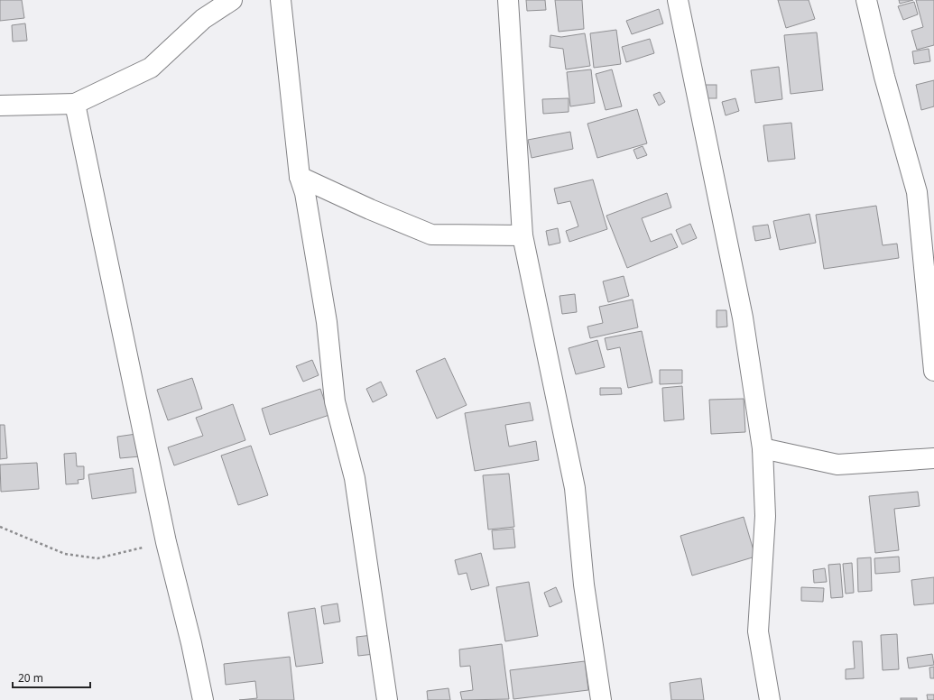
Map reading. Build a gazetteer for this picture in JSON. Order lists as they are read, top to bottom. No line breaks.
{"scale_bar":"20 m"}
